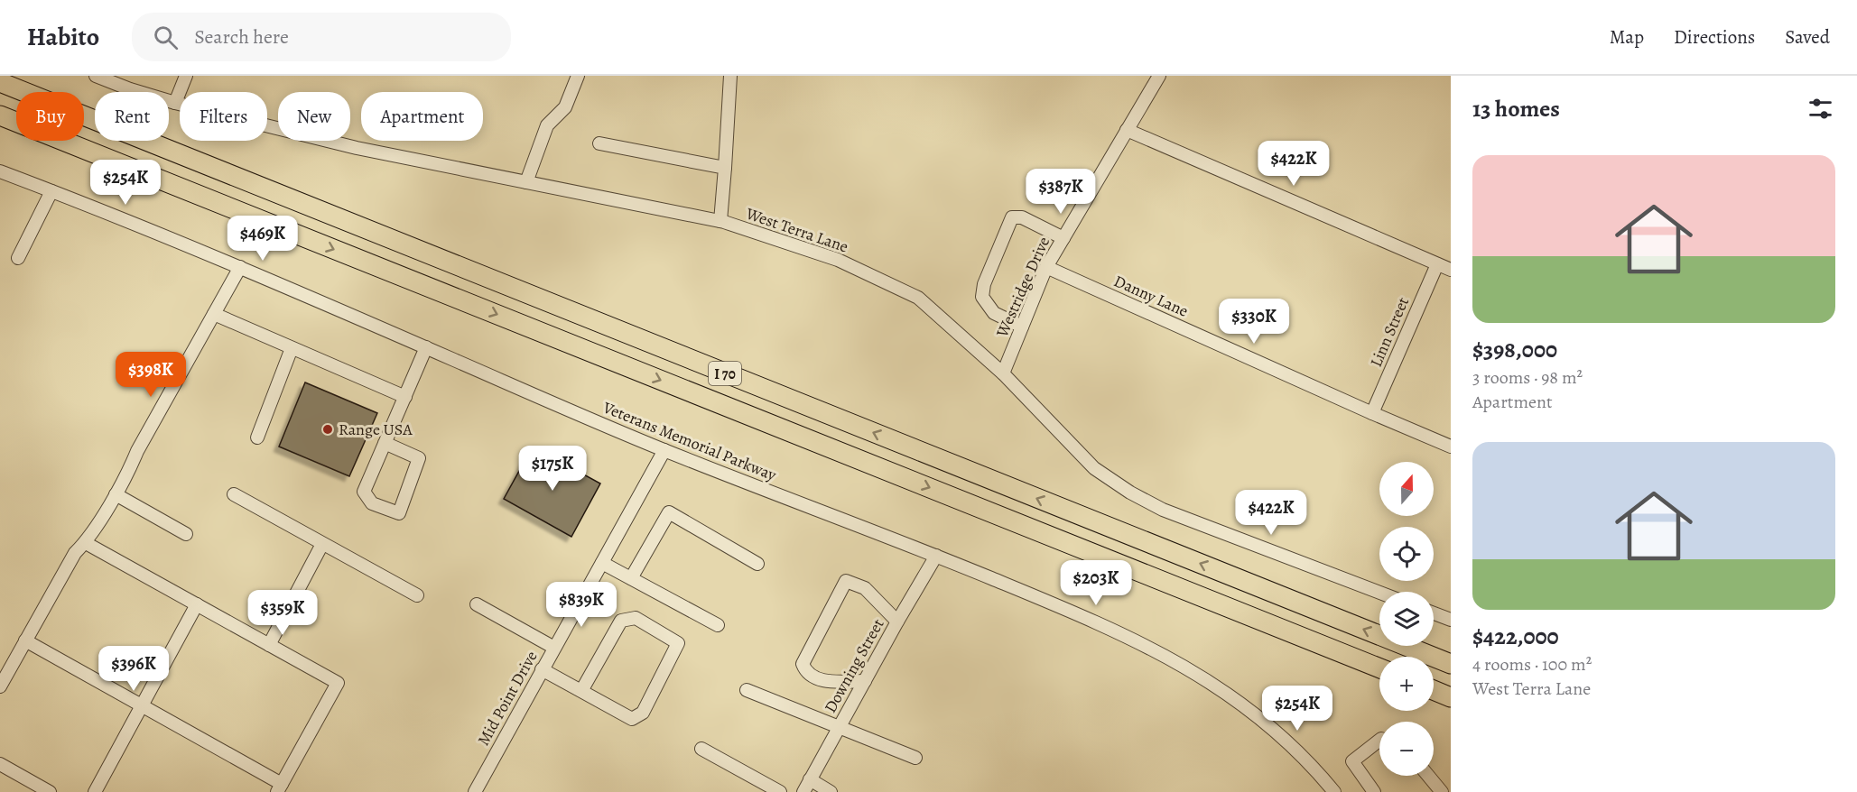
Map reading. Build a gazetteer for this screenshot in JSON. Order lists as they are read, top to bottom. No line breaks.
{"streets":{"highway":["I 70"],"street":["West Terra Lane","Westridge Drive","Danny Lane","Linn Street","Veterans Memorial Parkway","Downing Street","Mid Point Drive"]},"crossings":[["West Terra Lane","Westridge Drive"],["Westridge Drive","Danny Lane"],["Danny Lane","Linn Street"],["Veterans Memorial Parkway","Downing Street"],["Veterans Memorial Parkway","Mid Point Drive"]],"places":["Range USA"],"north":"top","page":{"header":"Habito","search":"Search here","nav":["Map","Directions","Saved"],"heading":"13 homes","chip":["Buy","Rent","Filters","New","Apartment"],"price":["$422K","$254K","$387K","$469K","$330K","$398K","$175K","$422K","$203K","$839K","$359K","$396K","$254K"],"list":[{"name":"$398,000","note":"3 rooms · 98 m² · Apartment"},{"name":"$422,000","note":"4 rooms · 100 m² · West Terra Lane"}],"map_buttons":["+","−"]}}
